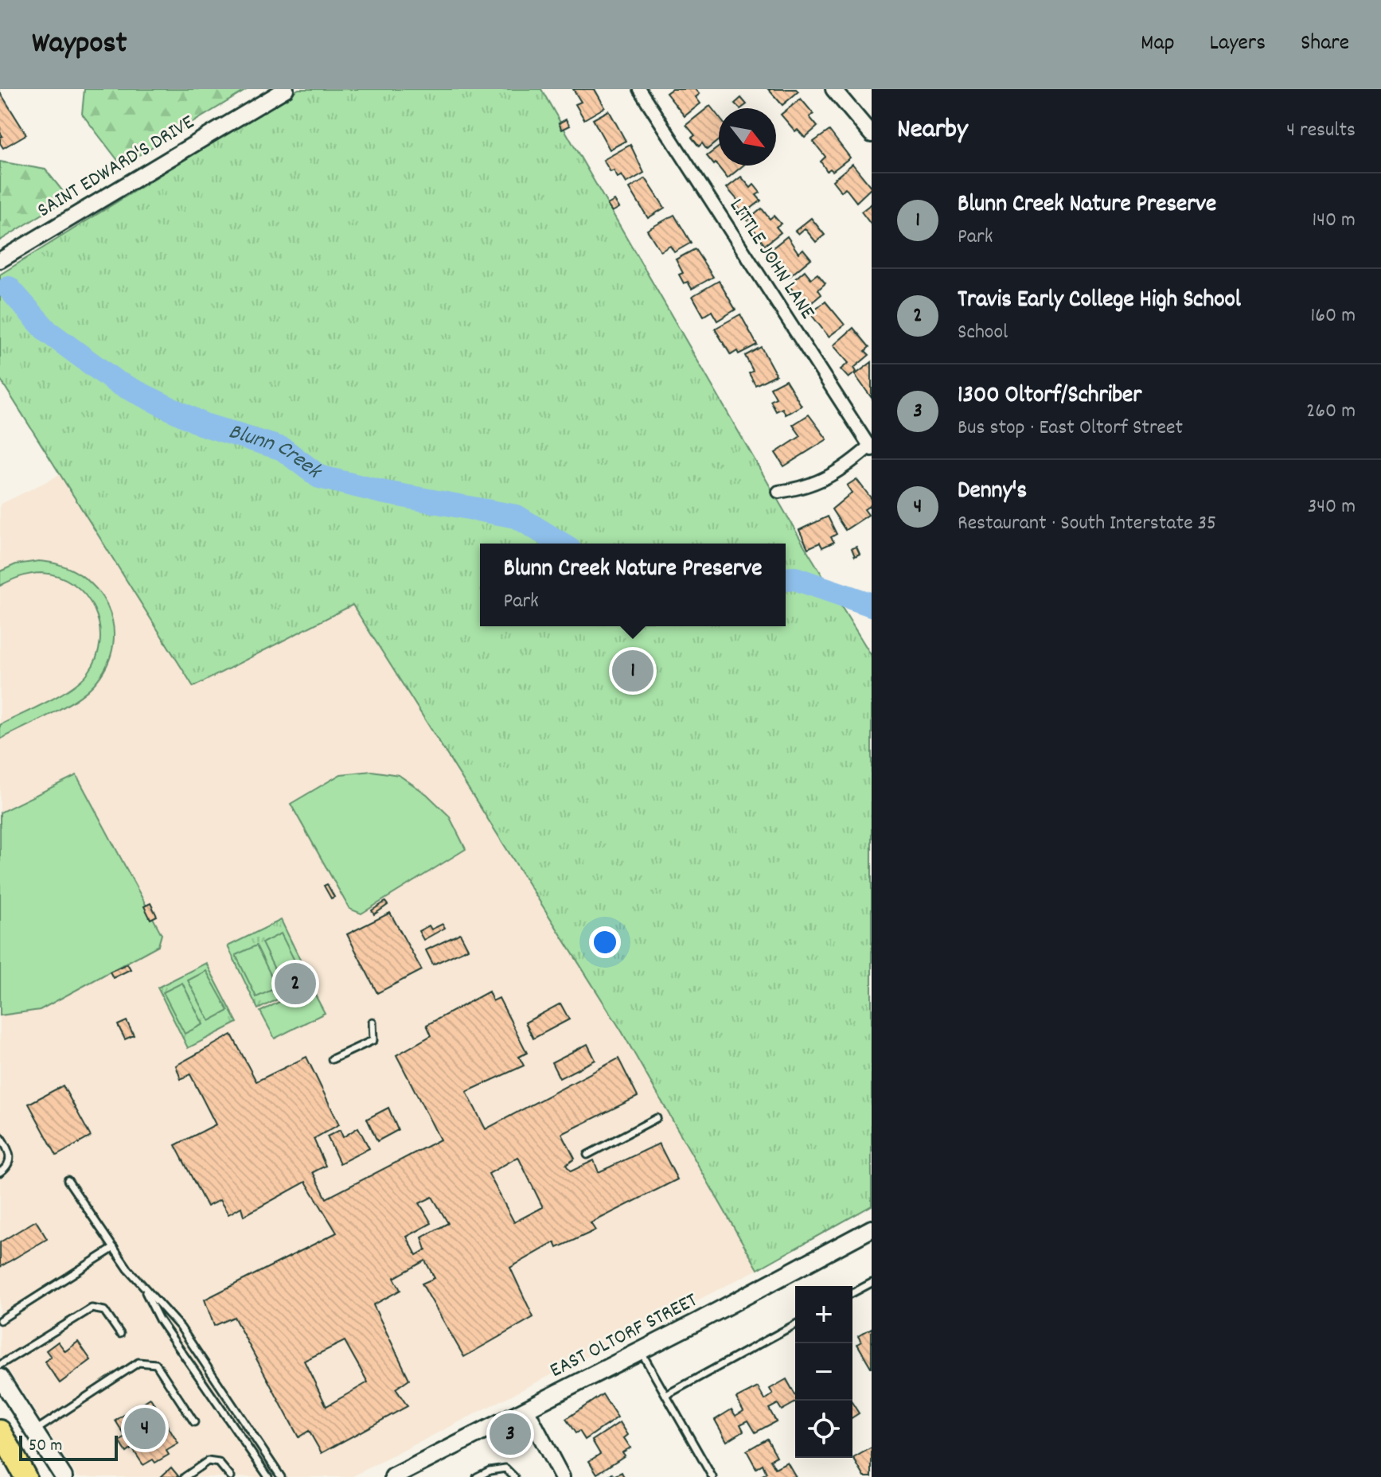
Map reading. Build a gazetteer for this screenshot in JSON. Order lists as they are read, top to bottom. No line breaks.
{"streets":{"main road":["EAST OLTORF STREET"],"street":["SAINT EDWARD'S DRIVE","LITTLE JOHN LANE"]},"water":["Blunn Creek"],"scale_bar":"50 m","north":"bottom right","page":{"header":"Waypost","nav":["Map","Layers","Share"],"heading":["Nearby","4 results"],"list":[{"mark":"1","name":"Blunn Creek Nature Preserve","note":"Park","value":"140 m"},{"mark":"2","name":"Travis Early College High School","note":"School","value":"160 m"},{"mark":"3","name":"1300 Oltorf/Schriber","note":"Bus stop · East Oltorf Street","value":"260 m"},{"mark":"4","name":"Denny's","note":"Restaurant · South Interstate 35","value":"340 m"}],"popup":["Blunn Creek Nature Preserve","Park"],"pins":["1","2","4","3"],"map_buttons":["+","−"],"scale":"50 m"}}
